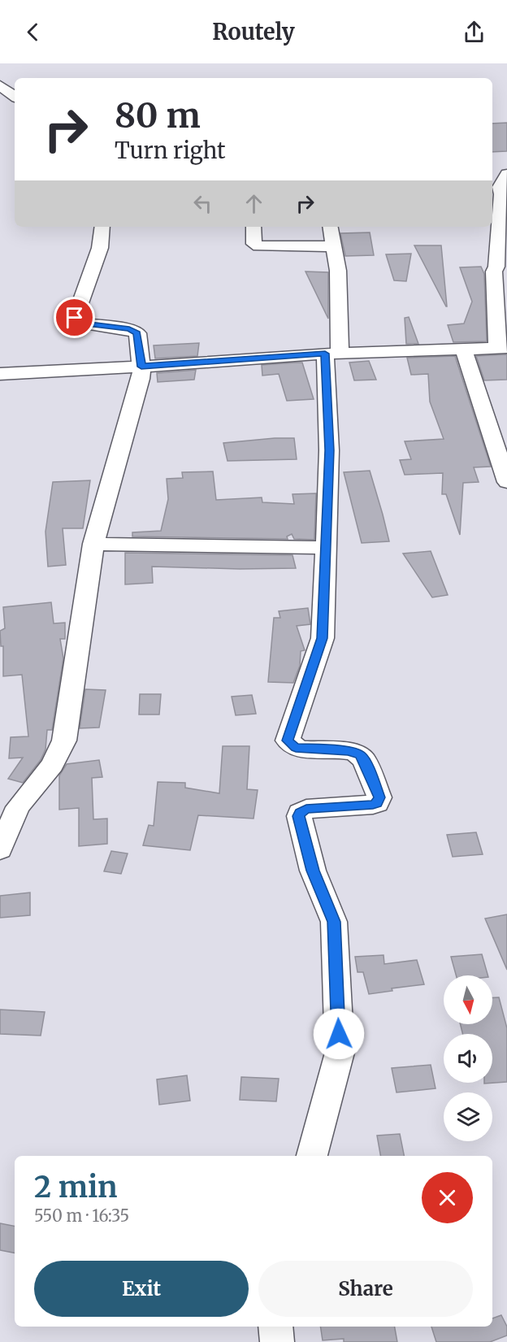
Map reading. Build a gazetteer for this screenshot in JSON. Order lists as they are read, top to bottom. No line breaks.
{"north":"bottom","page":{"header":"Routely","turn":["80 m","Turn right"],"heading":["2 min","550 m · 16:35"],"buttons":["Exit","Share"]}}
